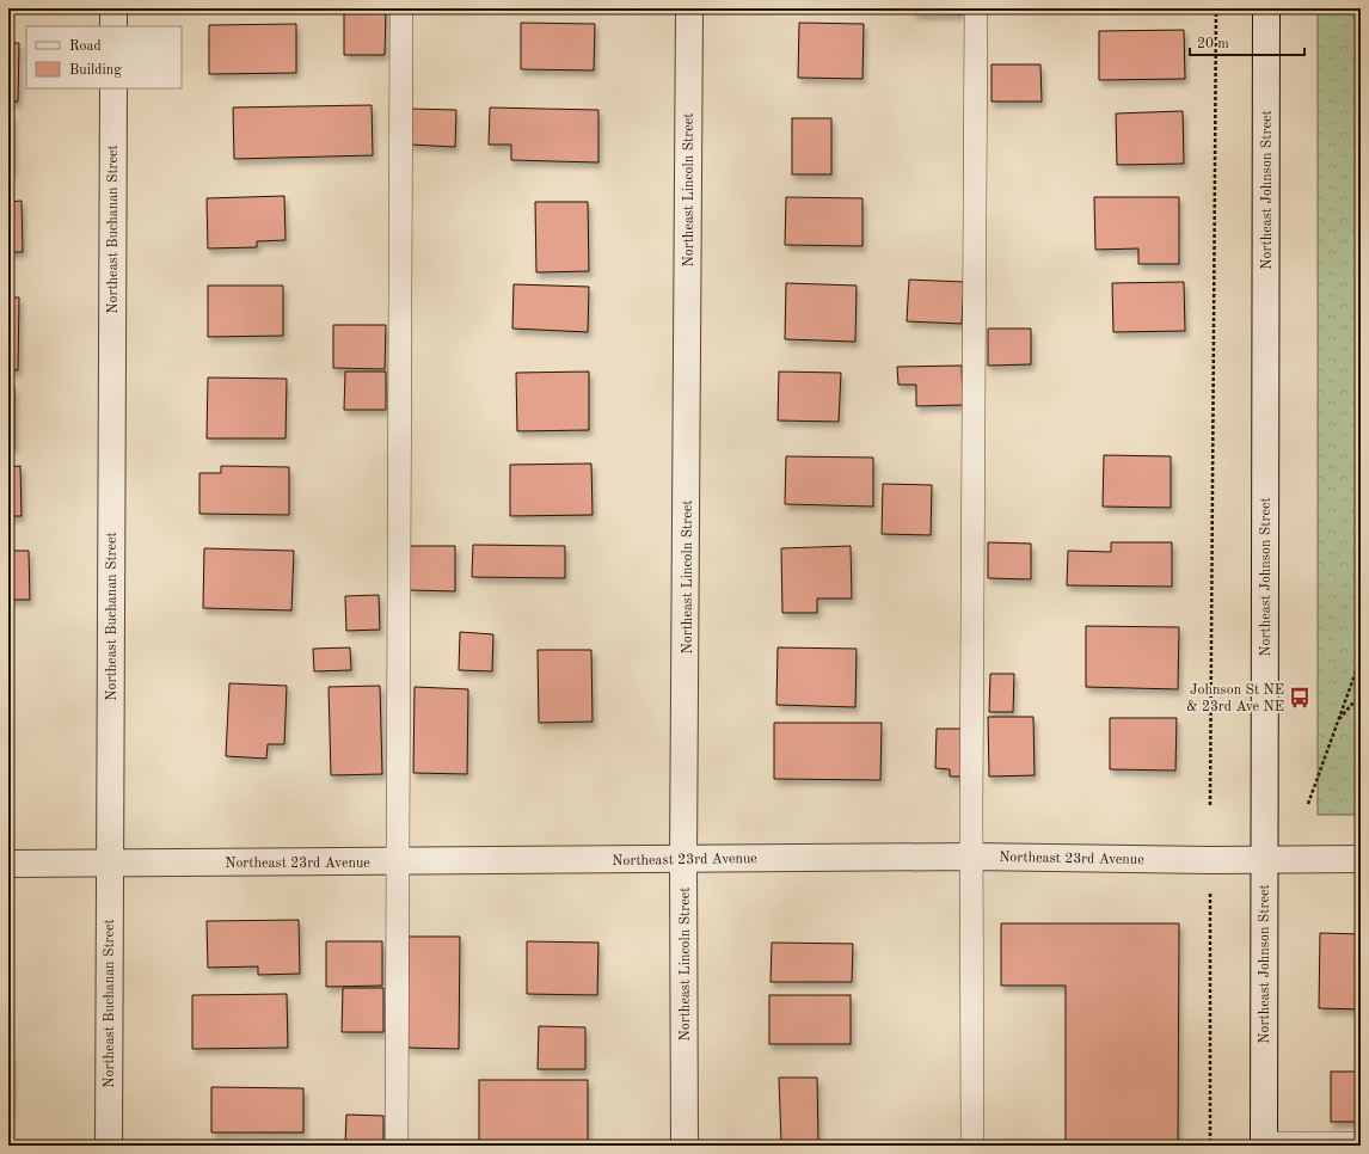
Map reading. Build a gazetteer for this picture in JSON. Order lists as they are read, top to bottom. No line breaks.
{"streets":{"street":["Northeast Lincoln Street","Northeast Johnson Street","Northeast Buchanan Street","Northeast 23rd Avenue"]},"crossings":[["Northeast Lincoln Street","Northeast 23rd Avenue"],["Northeast Johnson Street","Northeast 23rd Avenue"],["Northeast Buchanan Street","Northeast 23rd Avenue"]],"places":{"bus stop":["Johnson St NE & 23rd Ave NE"]},"legend":["Road","Building"],"scale_bar":"20 m"}
